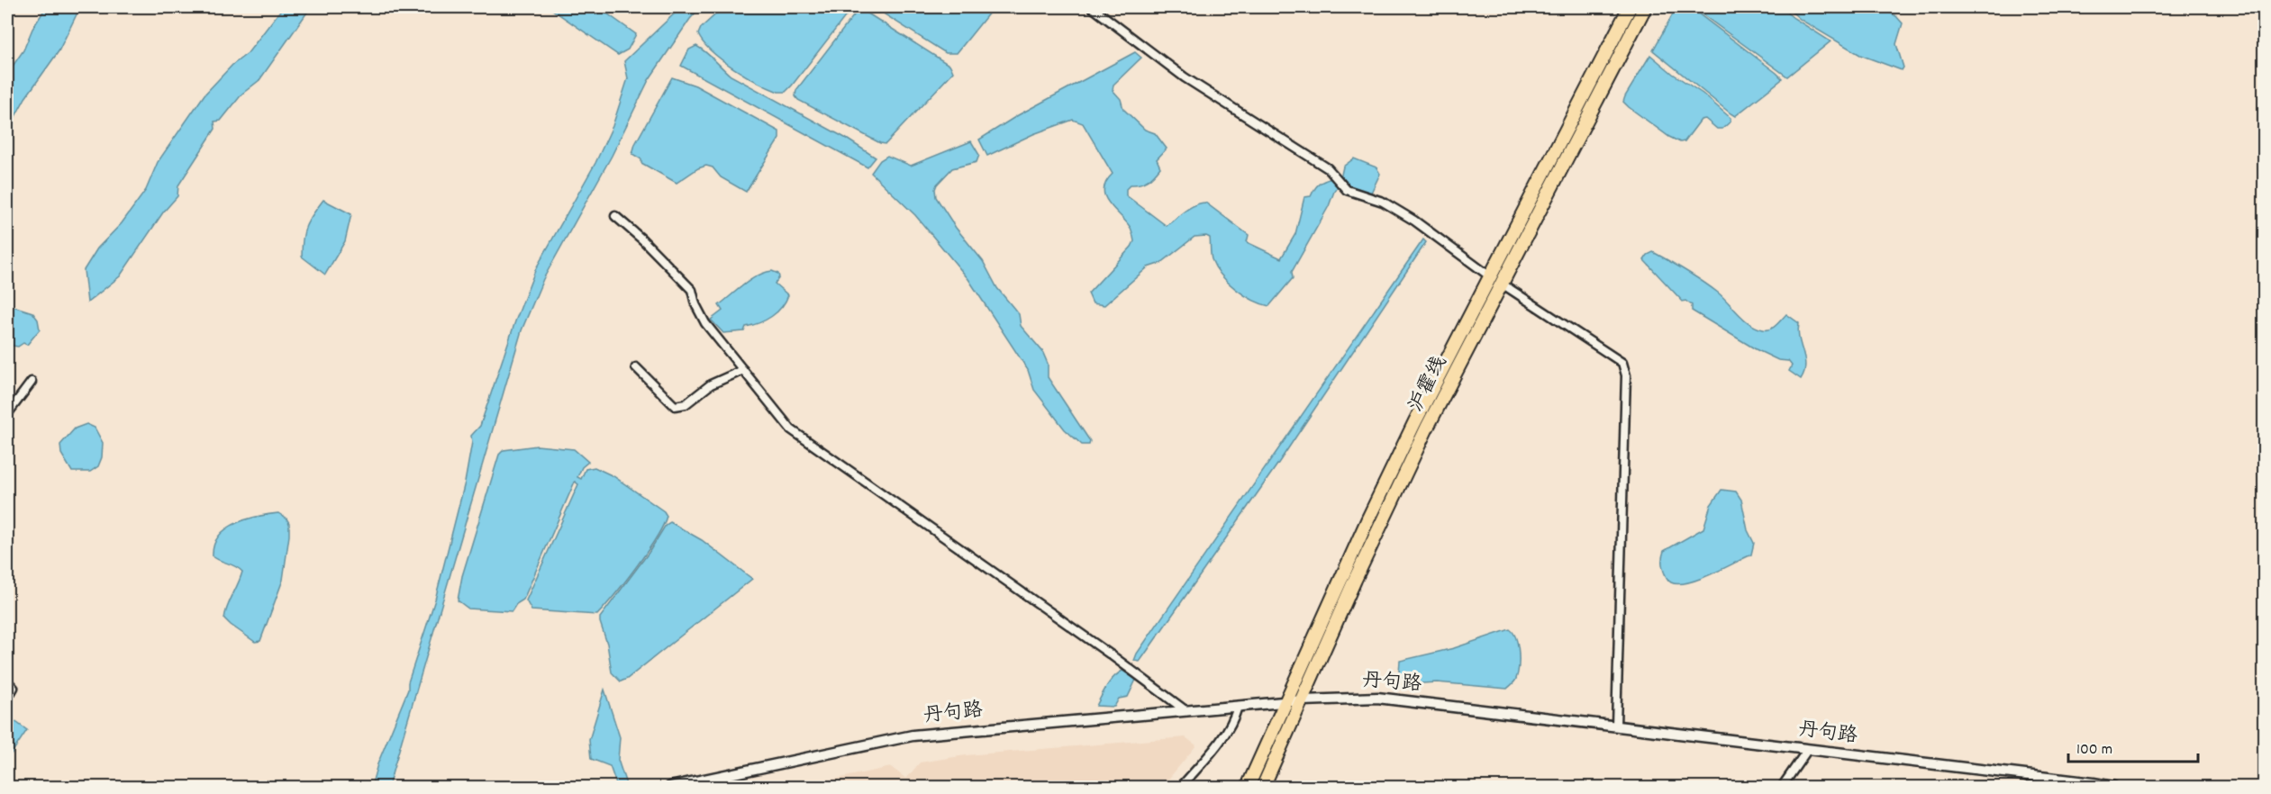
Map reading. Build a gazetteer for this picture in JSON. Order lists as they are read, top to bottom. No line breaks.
{"streets":{"highway":["沪霍线"],"street":["丹句路"]},"crossings":[["沪霍线","丹句路"]],"scale_bar":"100 m"}
